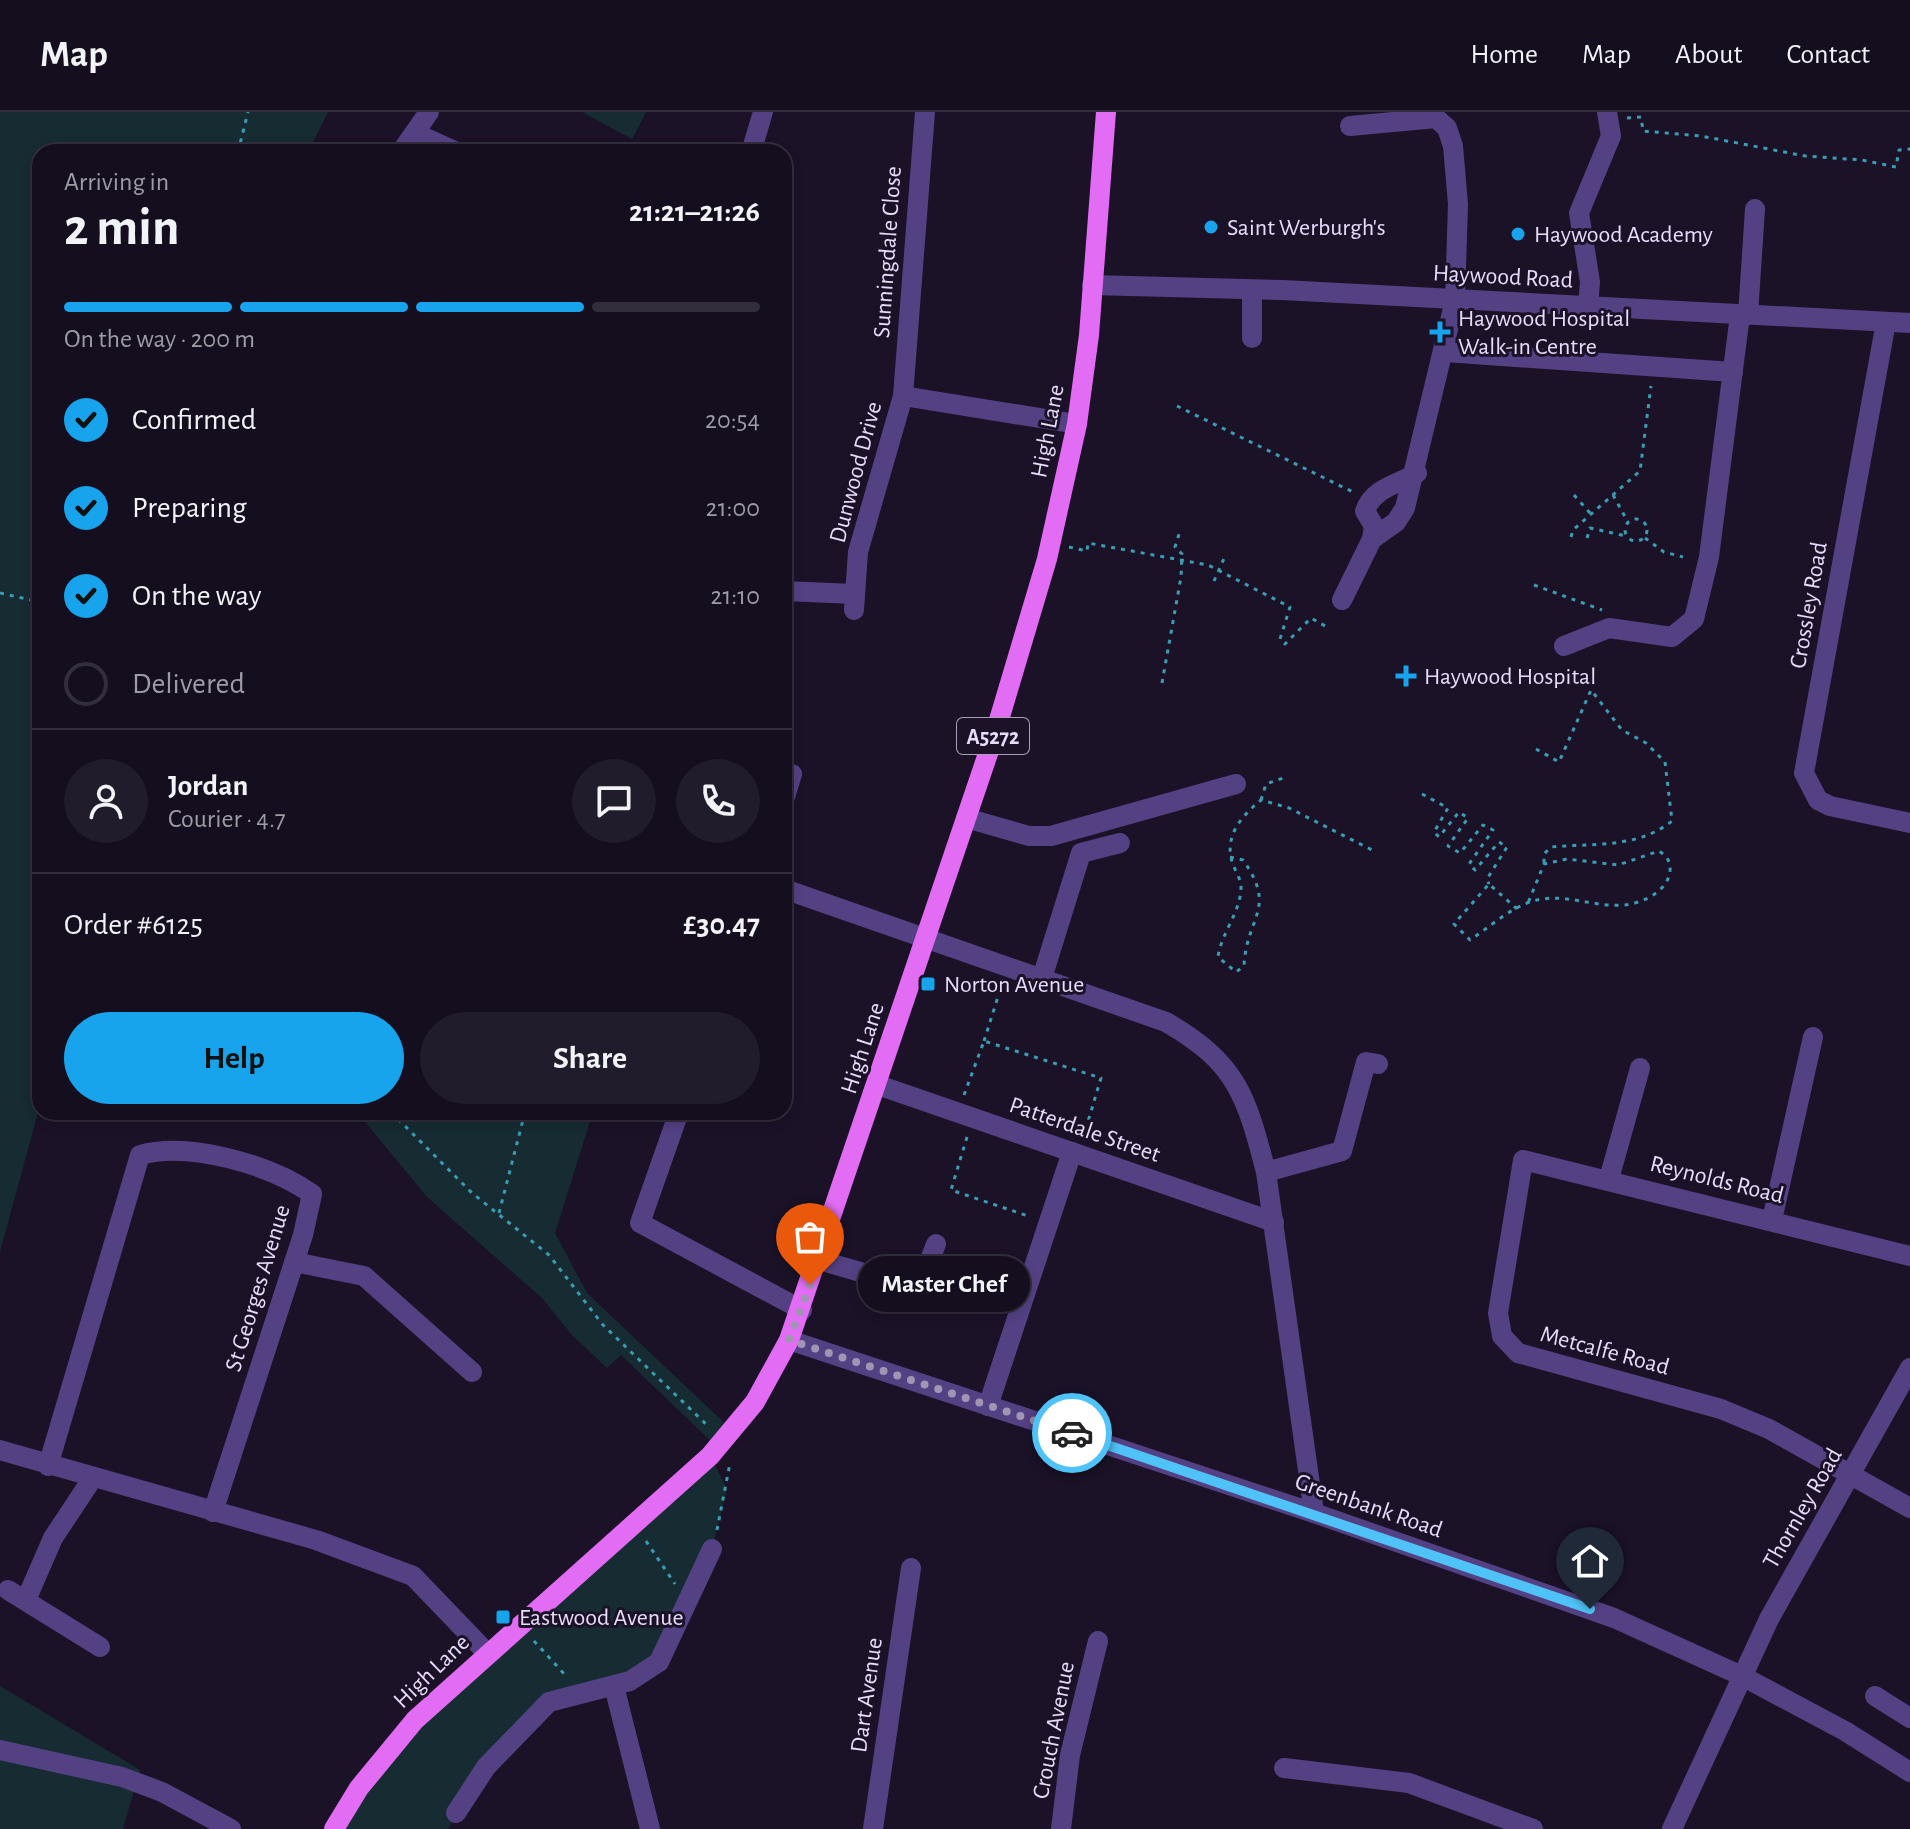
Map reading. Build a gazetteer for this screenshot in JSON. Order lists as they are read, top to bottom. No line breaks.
{"streets":{"main road":["High Lane","A5272"],"street":["Sunningdale Close","Haywood Road","Dunwood Drive","Crossley Road","Patterdale Street","Reynolds Road","St Georges Avenue","Metcalfe Road","Greenbank Road","Thornley Road","Dart Avenue","Crouch Avenue"]},"crossings":[["Sunningdale Close","Dunwood Drive"],["Haywood Road","High Lane"],["Haywood Road","Crossley Road"],["High Lane","Dunwood Drive"],["High Lane","Patterdale Street"],["High Lane","Greenbank Road"],["Reynolds Road","Metcalfe Road"],["Metcalfe Road","Thornley Road"],["Greenbank Road","Thornley Road"]],"places":{"other":["Saint Werburgh's","Haywood Academy","Master Chef"],"health":["Haywood Hospital Walk-in Centre","Haywood Hospital"],"transit":["Norton Avenue","Eastwood Avenue"]},"page":{"header":"Map","nav":["Home","Map","About","Contact"],"heading":["2 min","Arriving in","21:21–21:26"],"panel":["Jordan","Courier · 4.7","Order #6125","£30.47"],"bar":"On the way · 200 m","list":[["Confirmed","20:54"],["Preparing","21:00"],["On the way","21:10"],"Delivered"],"buttons":["Help","Share"],"bubble":"Master Chef"}}
